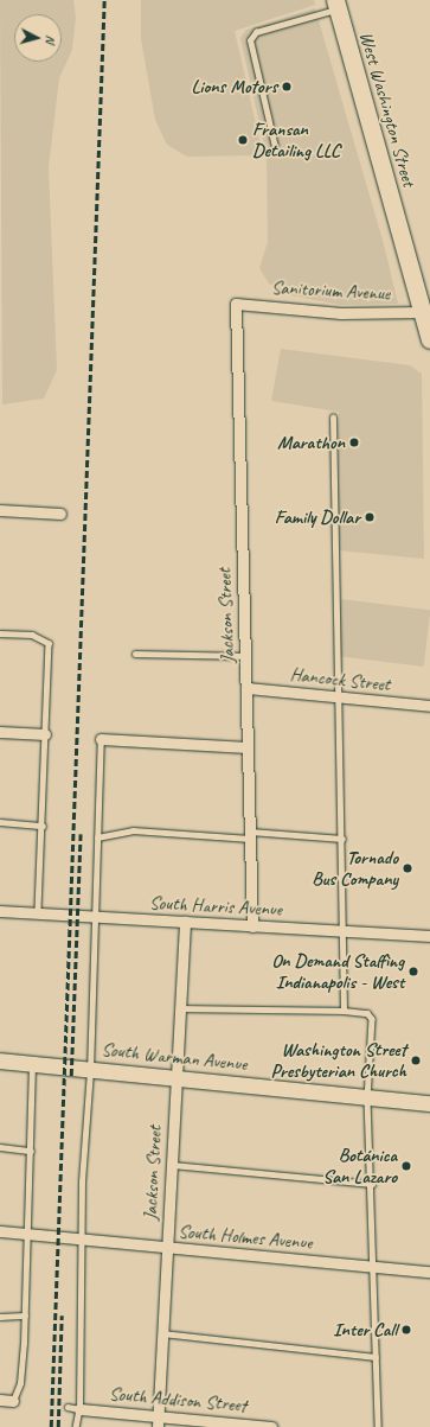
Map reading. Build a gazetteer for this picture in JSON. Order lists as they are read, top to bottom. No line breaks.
{"streets":{"main road":["West Washington Street","South Warman Avenue"],"street":["Sanitorium Avenue","Jackson Street","Hancock Street","South Harris Avenue","South Holmes Avenue","South Addison Street"]},"crossings":[["West Washington Street","Sanitorium Avenue"],["Sanitorium Avenue","Jackson Street"],["Jackson Street","Hancock Street"],["Jackson Street","South Harris Avenue"],["Jackson Street","South Warman Avenue"],["Jackson Street","South Holmes Avenue"],["Jackson Street","South Addison Street"]],"places":["Lions Motors","Fransan Detailing LLC","Marathon","Family Dollar","Tornado Bus Company","On Demand Staffing Indianapolis - West","Washington Street Presbyterian Church","Botánica San Lazaro","Inter Call"],"north":"right"}
